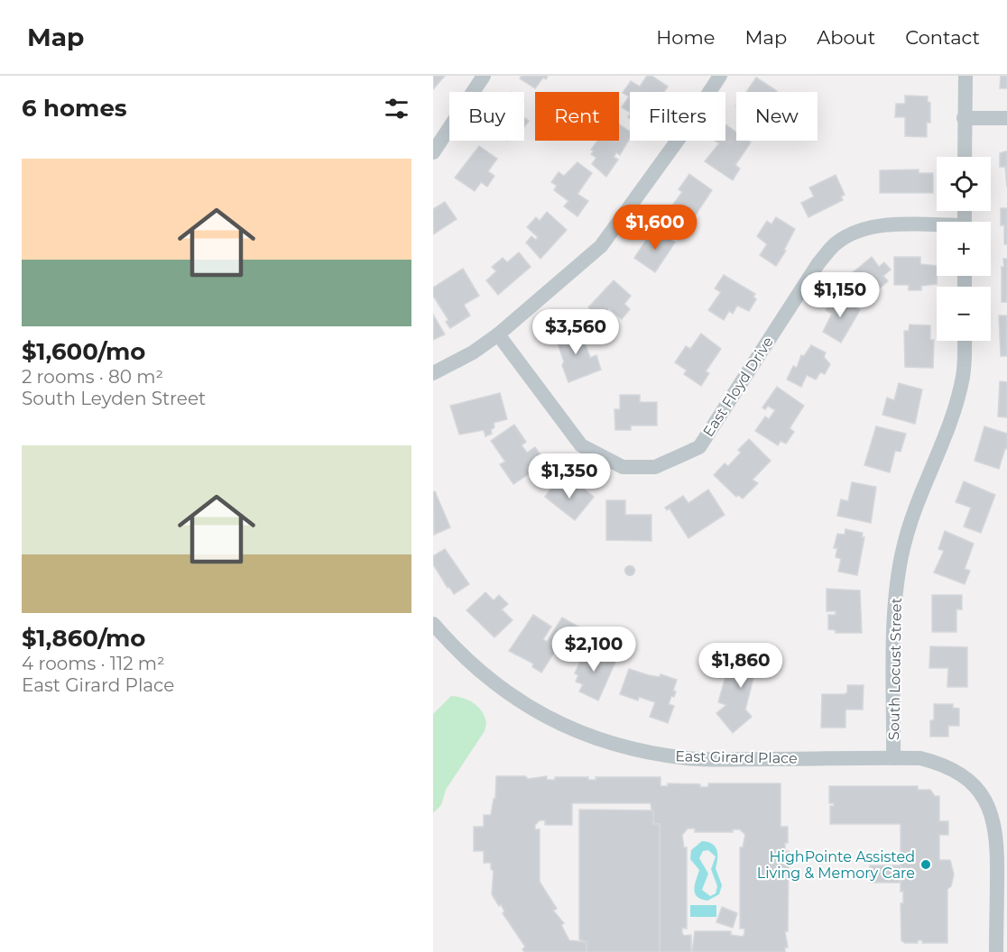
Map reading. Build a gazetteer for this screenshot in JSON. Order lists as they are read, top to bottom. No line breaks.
{"streets":{"street":["East Floyd Drive","South Locust Street","East Girard Place"]},"crossings":[["South Locust Street","East Girard Place"]],"places":["HighPointe Assisted Living & Memory Care"],"page":{"header":"Map","nav":["Home","Map","About","Contact"],"heading":"6 homes","chip":["Buy","Rent","Filters","New"],"list":[{"name":"$1,600/mo","note":"2 rooms · 80 m² · South Leyden Street"},{"name":"$1,860/mo","note":"4 rooms · 112 m² · East Girard Place"}],"map_buttons":["+","−"],"price":["$1,600","$1,150","$3,560","$1,350","$2,100","$1,860"]}}
